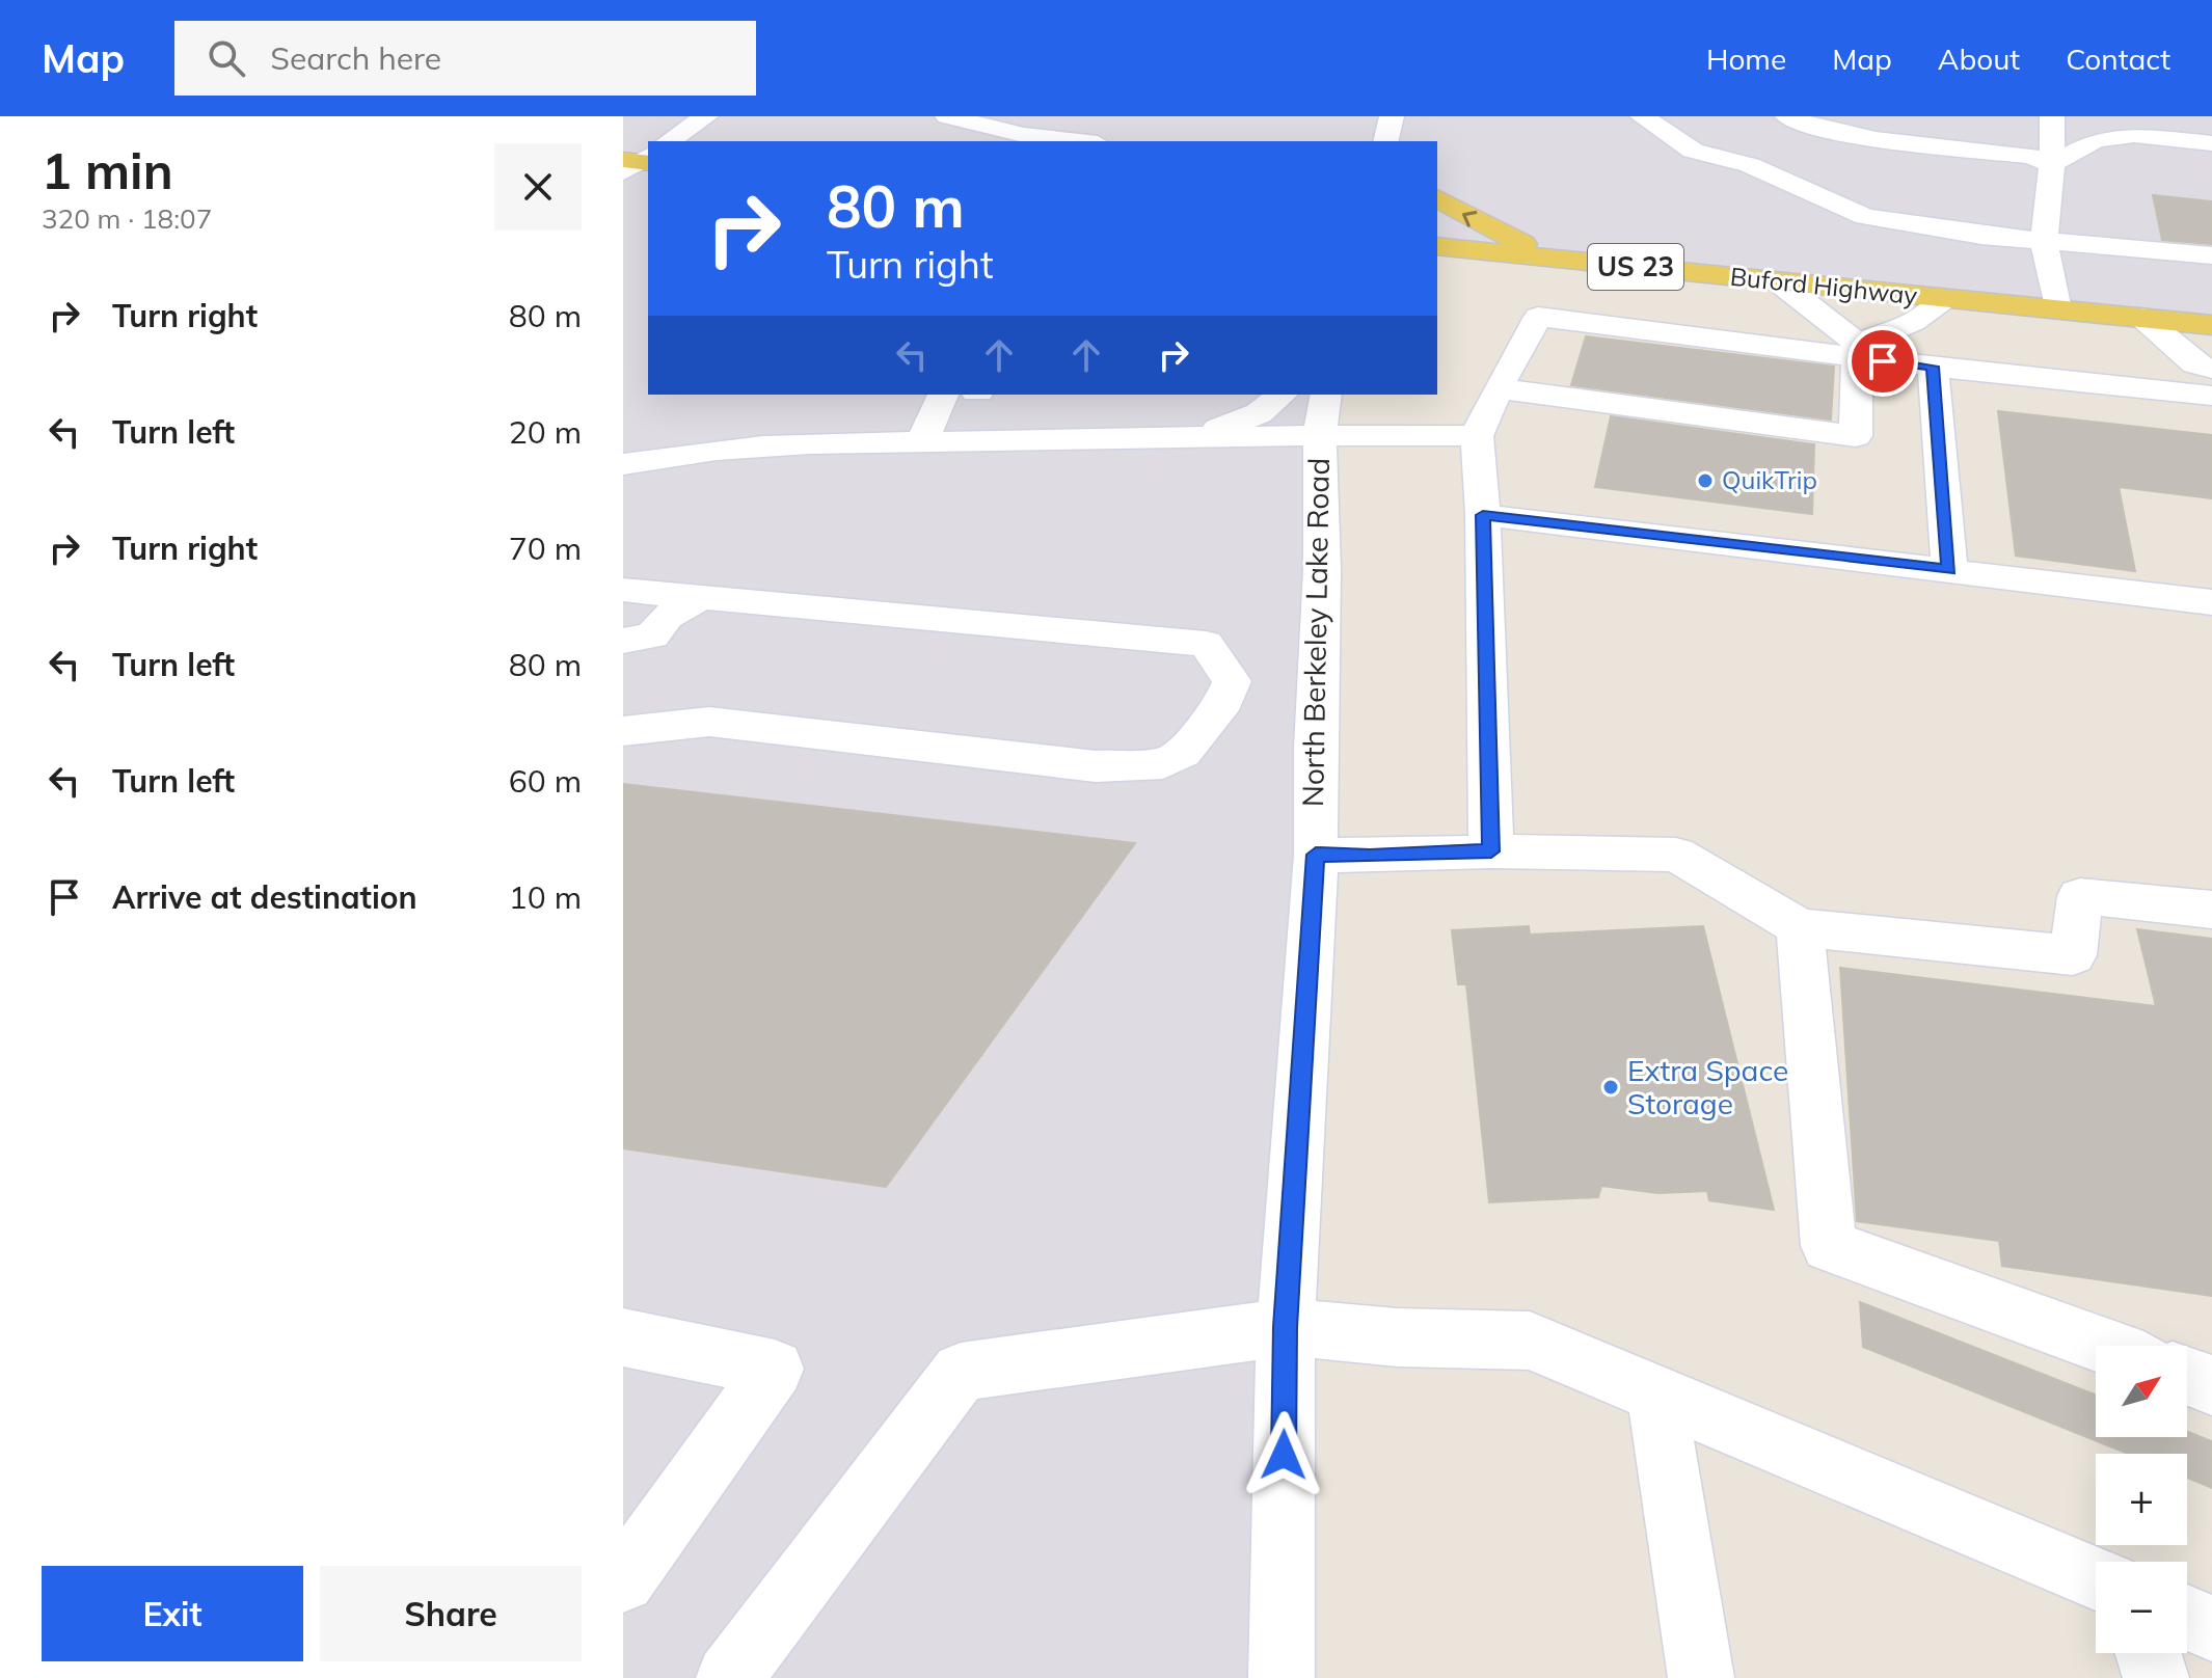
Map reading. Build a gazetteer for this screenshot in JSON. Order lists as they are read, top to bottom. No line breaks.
{"streets":{"main road":["US 23","Buford Highway"],"street":["North Berkeley Lake Road"]},"places":["QuikTrip","Extra Space Storage"],"north":"top right","page":{"header":"Map","search":"Search here","nav":["Home","Map","About","Contact"],"heading":["1 min","320 m · 18:07"],"turn":["80 m","Turn right"],"list":[{"name":"Turn right","value":"80 m"},{"name":"Turn left","value":"20 m"},{"name":"Turn right","value":"70 m"},{"name":"Turn left","value":"80 m"},{"name":"Turn left","value":"60 m"},{"name":"Arrive at destination","value":"10 m"}],"map_buttons":["+","−"],"buttons":["Exit","Share"]}}
